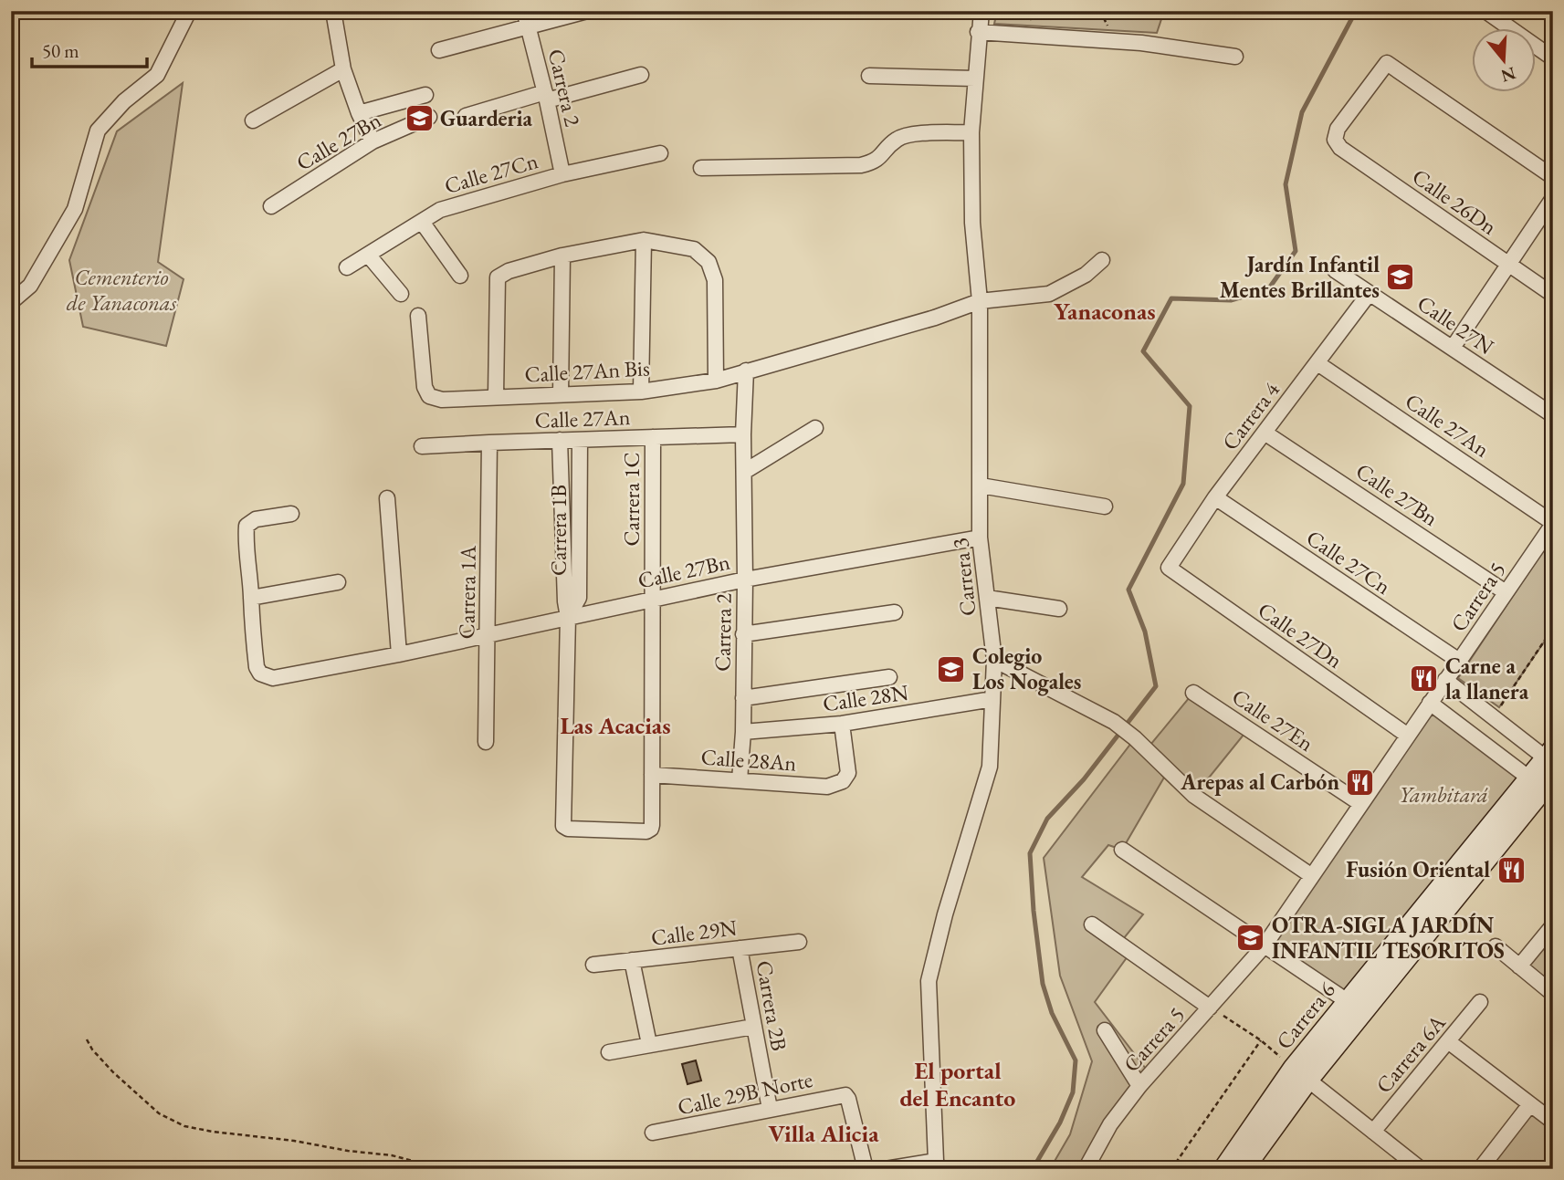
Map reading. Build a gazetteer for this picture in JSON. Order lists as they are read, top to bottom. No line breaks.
{"streets":{"main road":["Carrera 6"],"street":["Carrera 2","Calle 27Bn","Calle 27Cn","Calle 26Dn","Calle 27N","Calle 27An Bis","Carrera 4","Calle 27An","Carrera 1C","Carrera 1B","Carrera 3","Carrera 1A","Carrera 5","Calle 27Dn","Calle 28N","Calle 27En","Calle 28An","Calle 29N","Carrera 2B","Carrera 6A","Calle 29B Norte"]},"crossings":[["Carrera 2","Calle 27Bn"],["Carrera 2","Calle 27Cn"],["Carrera 2","Calle 27An Bis"],["Carrera 2","Calle 27An"],["Carrera 2","Calle 28N"],["Carrera 2","Calle 28An"],["Calle 27Bn","Carrera 4"],["Calle 27Bn","Carrera 1C"],["Calle 27Bn","Carrera 1B"],["Calle 27Bn","Carrera 3"],["Calle 27Bn","Carrera 1A"],["Calle 27Bn","Carrera 5"],["Calle 27Cn","Carrera 4"],["Calle 27Cn","Carrera 5"],["Calle 27N","Carrera 4"],["Carrera 4","Calle 27An"],["Carrera 4","Calle 27Dn"],["Calle 27An","Carrera 1C"],["Calle 27An","Carrera 1B"],["Calle 27An","Carrera 1A"],["Calle 27An","Carrera 5"],["Carrera 1C","Carrera 1B"],["Carrera 1C","Calle 28An"],["Carrera 3","Calle 28N"],["Carrera 5","Calle 27Dn"],["Carrera 5","Calle 27En"],["Calle 28N","Calle 28An"],["Calle 29N","Carrera 2B"],["Carrera 2B","Calle 29B Norte"]],"districts":["Yanaconas","Las Acacias","El portal del Encanto","Villa Alicia"],"parks":["Cementerio de Yanaconas","Yambitará"],"places":{"school or university":["Guarderia","Jardín Infantil Mentes Brillantes","Colegio Los Nogales","OTRA-SIGLA JARDÍN INFANTIL TESORITOS"],"restaurant":["Carne a la llanera","Arepas al Carbón","Fusión Oriental"]},"scale_bar":"50 m","north":"bottom"}
